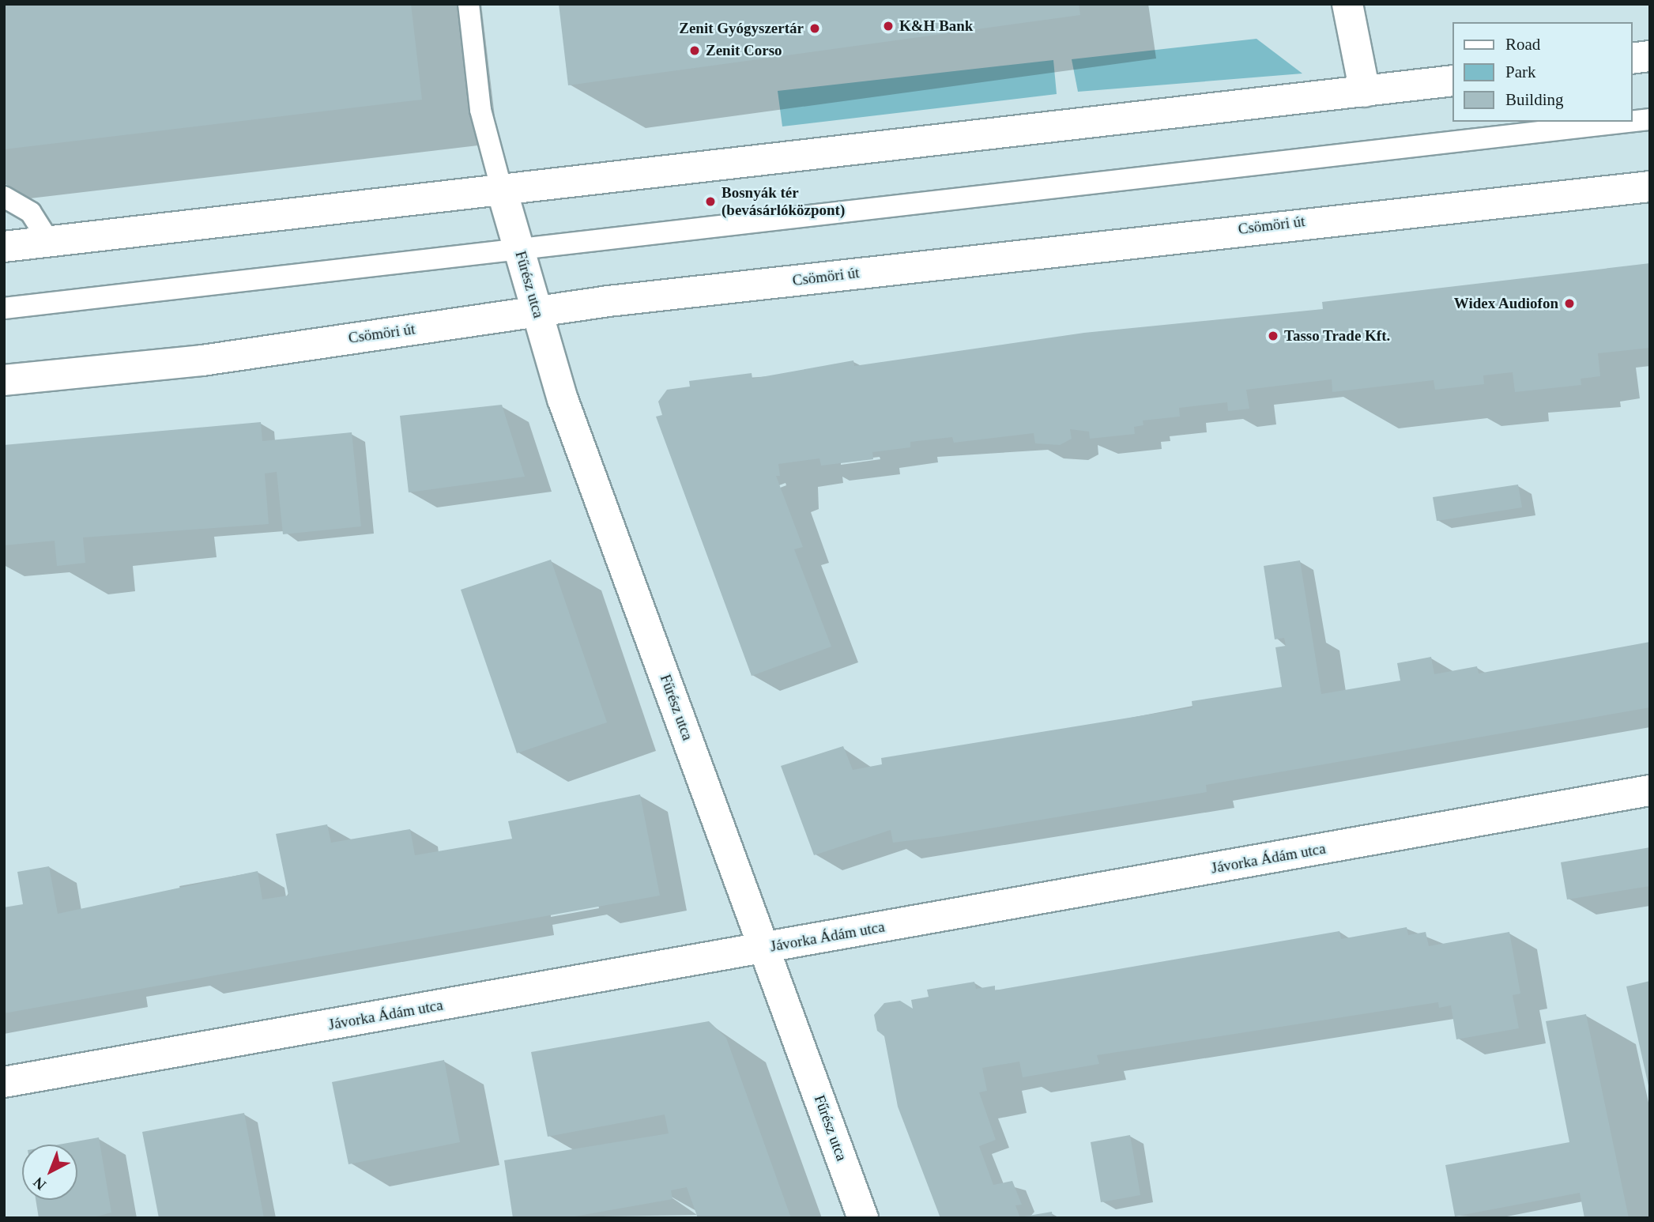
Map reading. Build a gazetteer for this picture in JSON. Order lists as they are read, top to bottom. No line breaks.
{"streets":{"main road":["Csömöri út","Fűrész utca","Jávorka Ádám utca"]},"crossings":[["Csömöri út","Fűrész utca"],["Fűrész utca","Jávorka Ádám utca"]],"places":["K&H Bank","Zenit Gyógyszertár","Zenit Corso","Bosnyák tér (bevásárlóközpont)","Widex Audiofon","Tasso Trade Kft."],"legend":["Road","Park","Building"],"north":"bottom left"}
